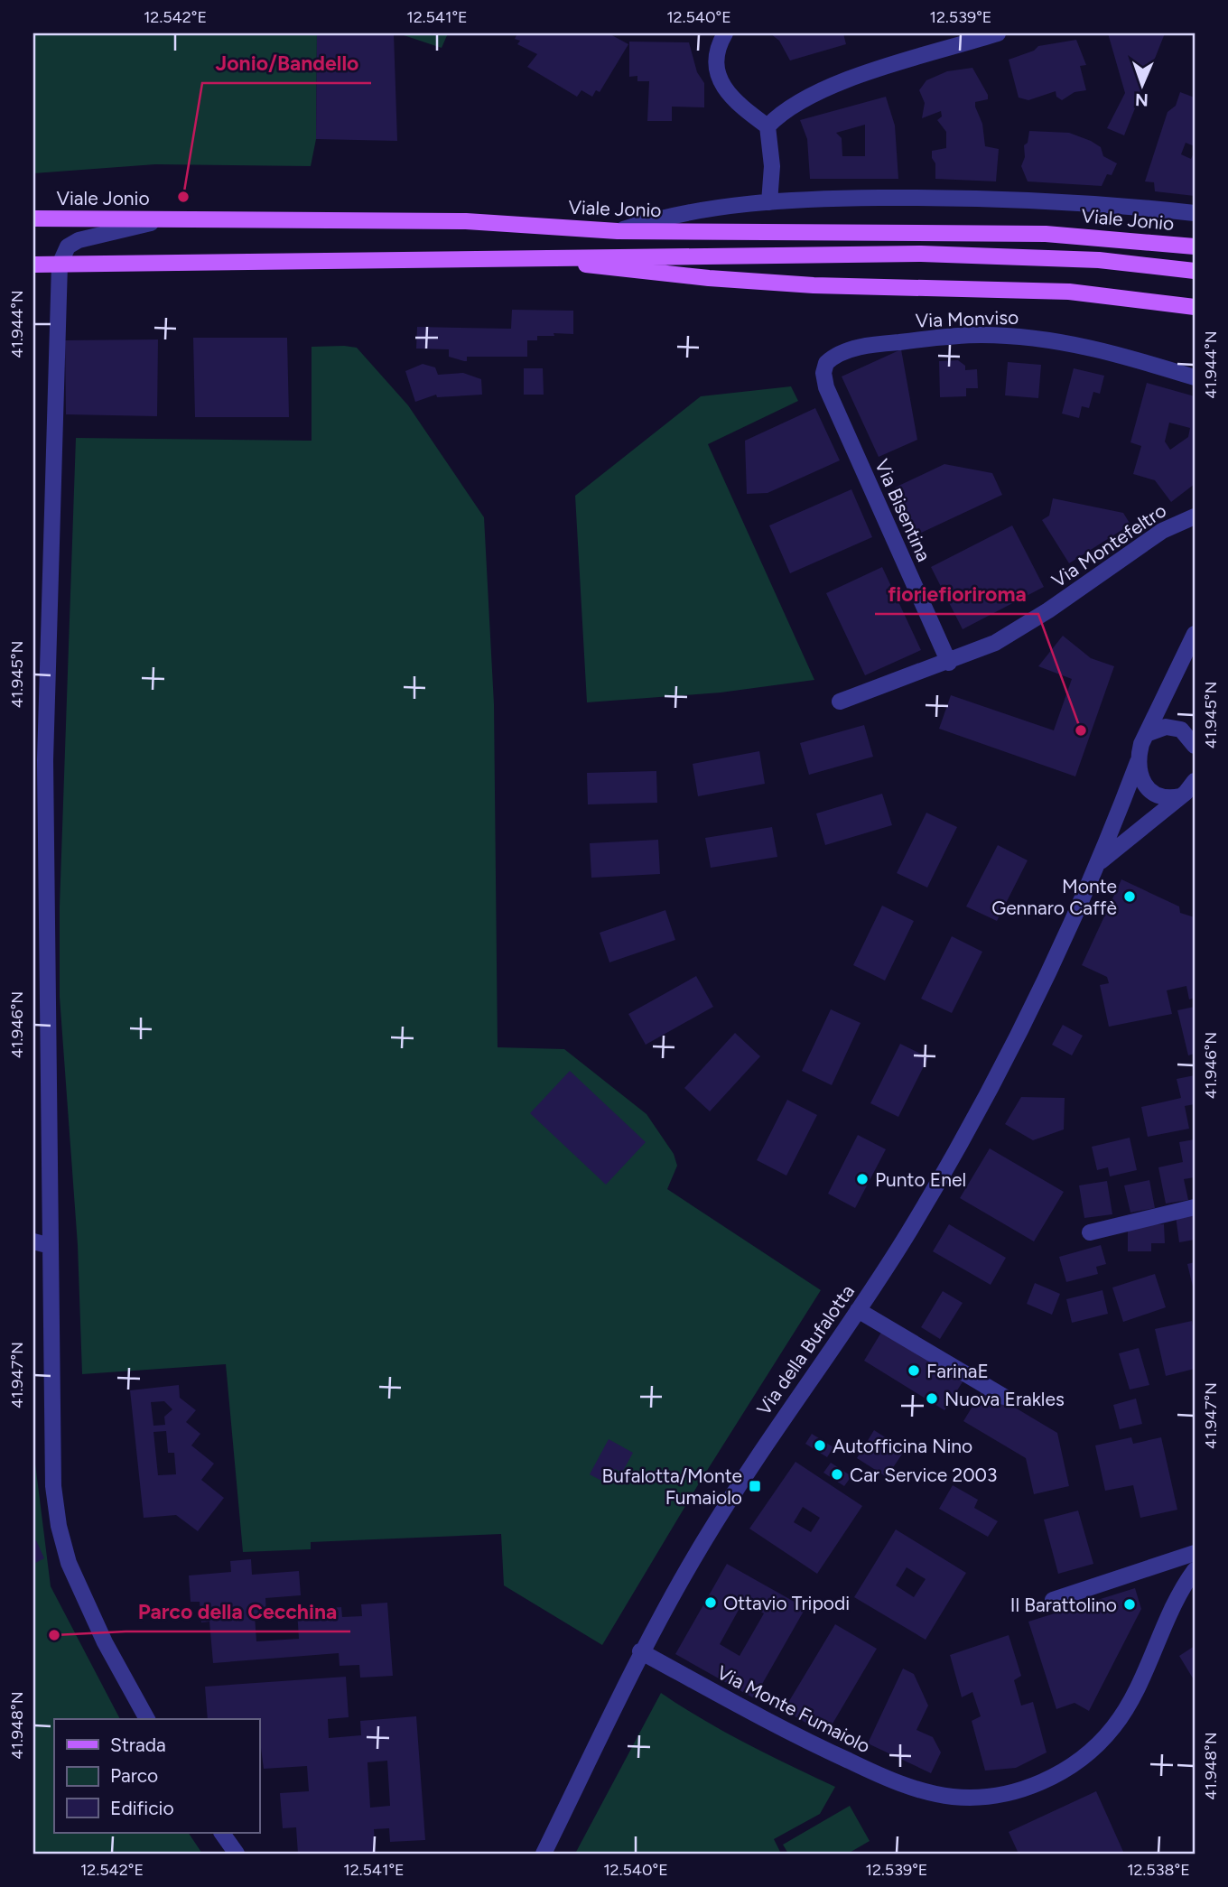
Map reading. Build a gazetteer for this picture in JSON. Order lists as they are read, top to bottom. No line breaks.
{"streets":{"main road":["Viale Jonio"],"street":["Via Monviso","Via Bisentina","Via Montefeltro","Via della Bufalotta","Via Monte Fumaiolo"]},"crossings":[["Via Monviso","Via Bisentina"],["Via Bisentina","Via Montefeltro"],["Via della Bufalotta","Via Monte Fumaiolo"]],"places":{"other":["Jonio/Bandello","fioriefioriroma","Monte Gennaro Caffè","Punto Enel","FarinaE","Nuova Erakles","Autofficina Nino","Car Service 2003","Ottavio Tripodi","Il Barattolino","Parco della Cecchina"],"transit":["Bufalotta/Monte Fumaiolo"]},"legend":["Strada","Parco","Edificio"],"north":"bottom","coordinates":["12.542°E","12.541°E","12.540°E","12.539°E","41.944°N","41.945°N","41.946°N","41.947°N","41.948°N","12.538°E"]}
